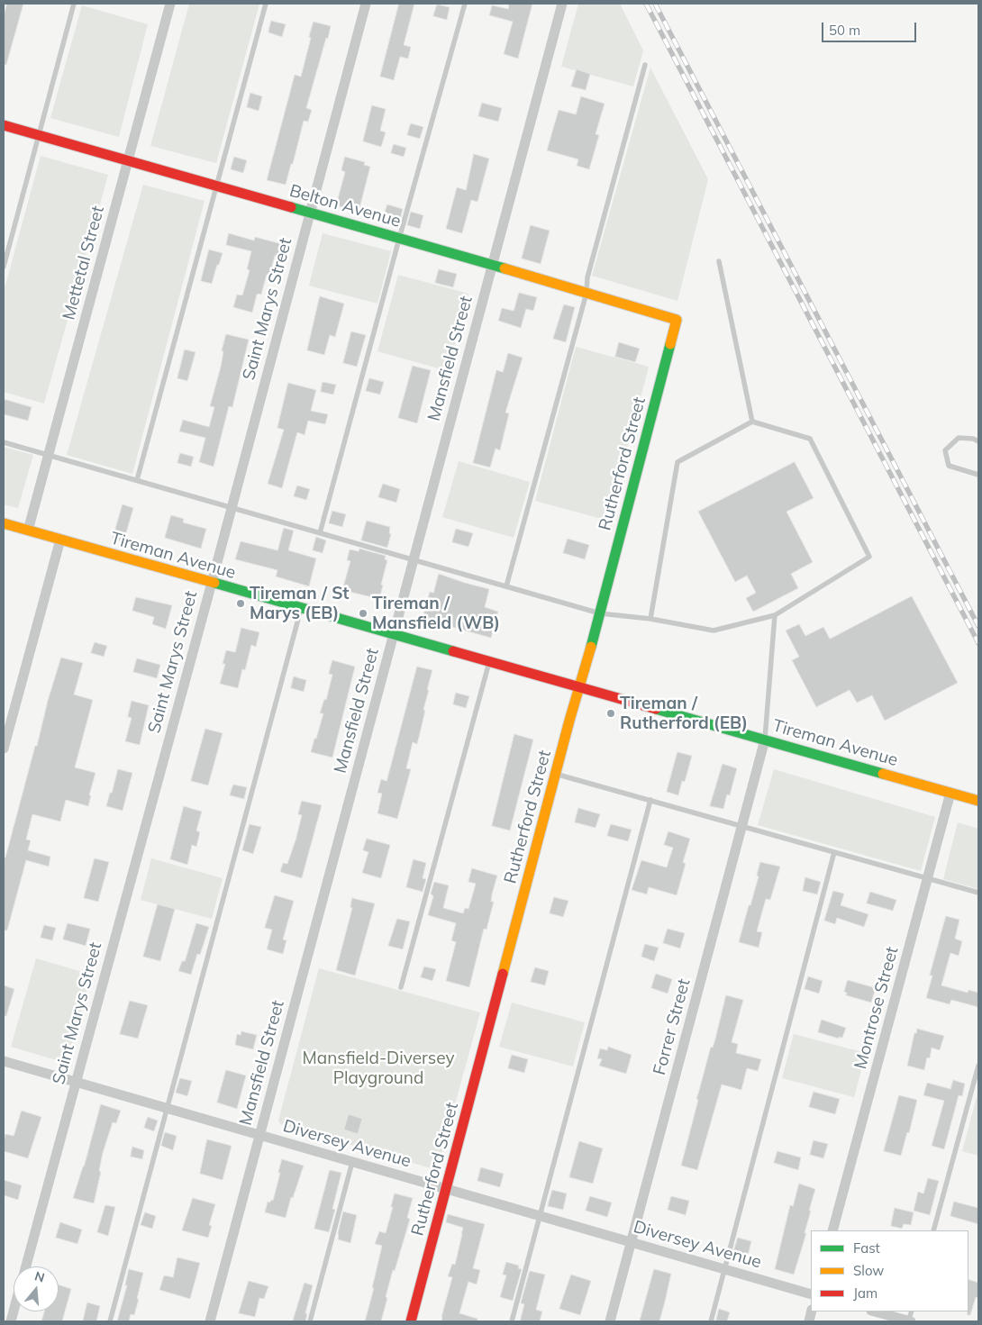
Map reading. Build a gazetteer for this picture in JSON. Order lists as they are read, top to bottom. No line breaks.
{"streets":{"street":["Belton Avenue","Mettetal Street","Saint Marys Street","Mansfield Street","Rutherford Street","Tireman Avenue","Montrose Street","Forrer Street","Diversey Avenue"]},"crossings":[["Belton Avenue","Mettetal Street"],["Belton Avenue","Saint Marys Street"],["Belton Avenue","Mansfield Street"],["Belton Avenue","Rutherford Street"],["Mettetal Street","Tireman Avenue"],["Saint Marys Street","Tireman Avenue"],["Saint Marys Street","Diversey Avenue"],["Mansfield Street","Tireman Avenue"],["Mansfield Street","Diversey Avenue"],["Rutherford Street","Tireman Avenue"],["Rutherford Street","Diversey Avenue"],["Tireman Avenue","Montrose Street"],["Tireman Avenue","Forrer Street"],["Forrer Street","Diversey Avenue"]],"parks":["Mansfield-Diversey Playground"],"places":["Tireman / St Marys (EB)","Tireman / Mansfield (WB)","Tireman / Rutherford (EB)"],"legend":["Fast","Slow","Jam"],"scale_bar":"50 m","north":"top"}
